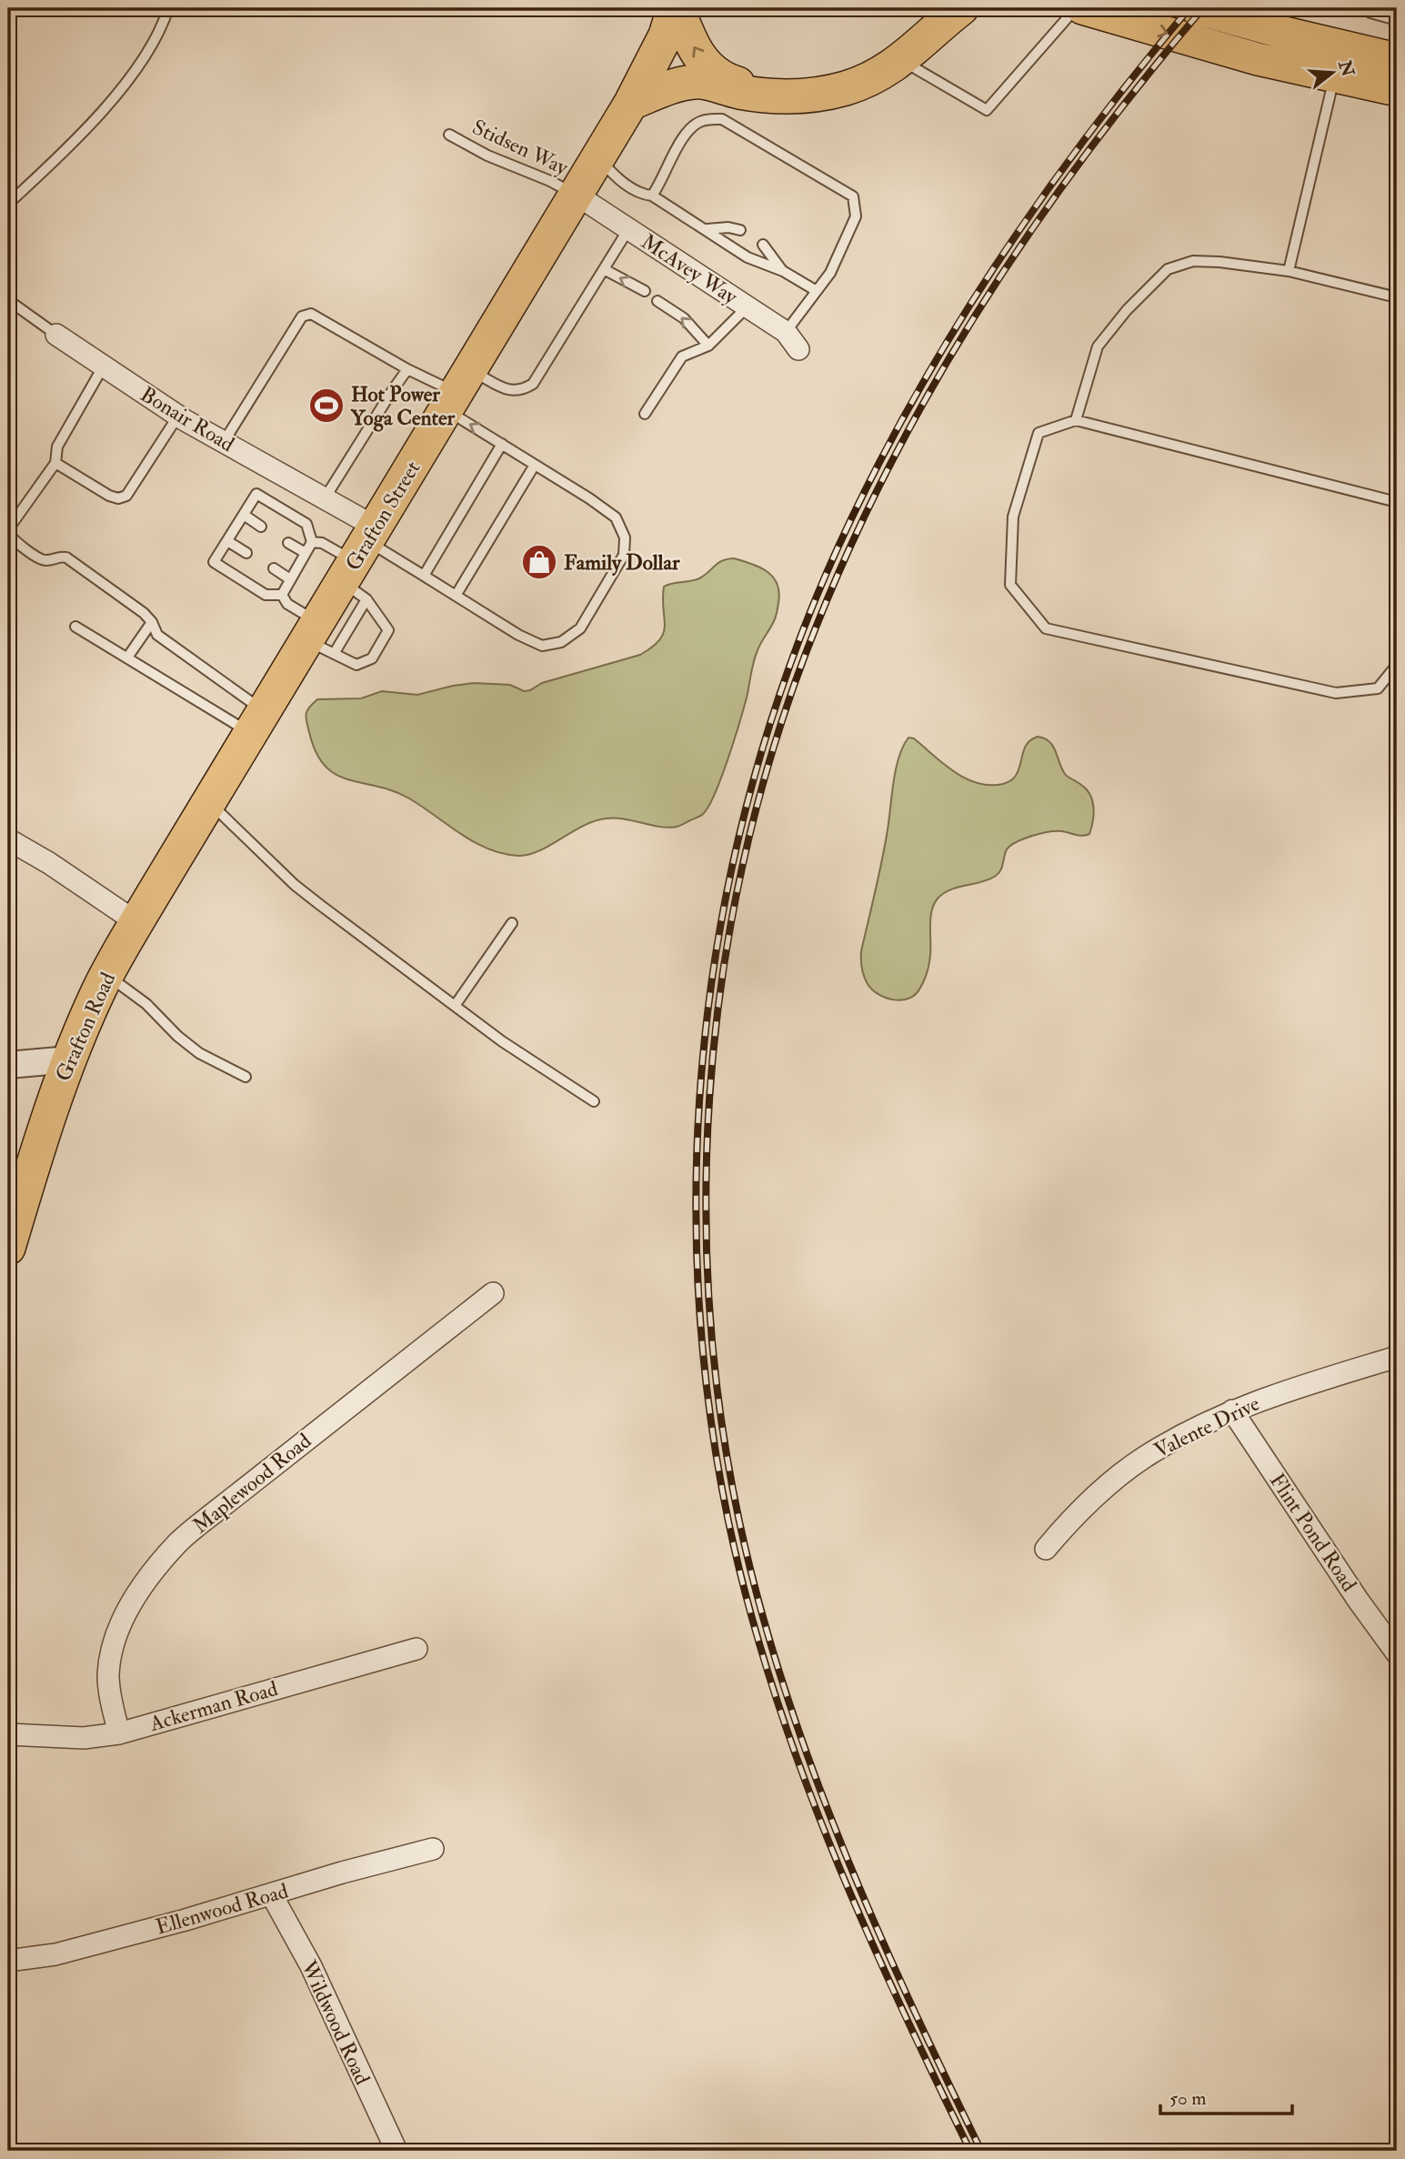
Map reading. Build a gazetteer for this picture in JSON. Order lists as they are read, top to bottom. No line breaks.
{"streets":{"highway":["Grafton Street","Grafton Road"],"street":["McAvey Way","Bonair Road","Valente Drive","Maplewood Road","Flint Pond Road","Ackerman Road","Ellenwood Road","Wildwood Road"],"lane":["Stidsen Way"]},"crossings":[["Stidsen Way","McAvey Way"],["Stidsen Way","Grafton Street"],["McAvey Way","Grafton Street"],["Bonair Road","Grafton Street"],["Grafton Street","Grafton Road"],["Valente Drive","Flint Pond Road"],["Maplewood Road","Ackerman Road"],["Ellenwood Road","Wildwood Road"]],"places":{"sports":["Hot Power Yoga Center"],"shop":["Family Dollar"]},"scale_bar":"50 m","north":"right"}
